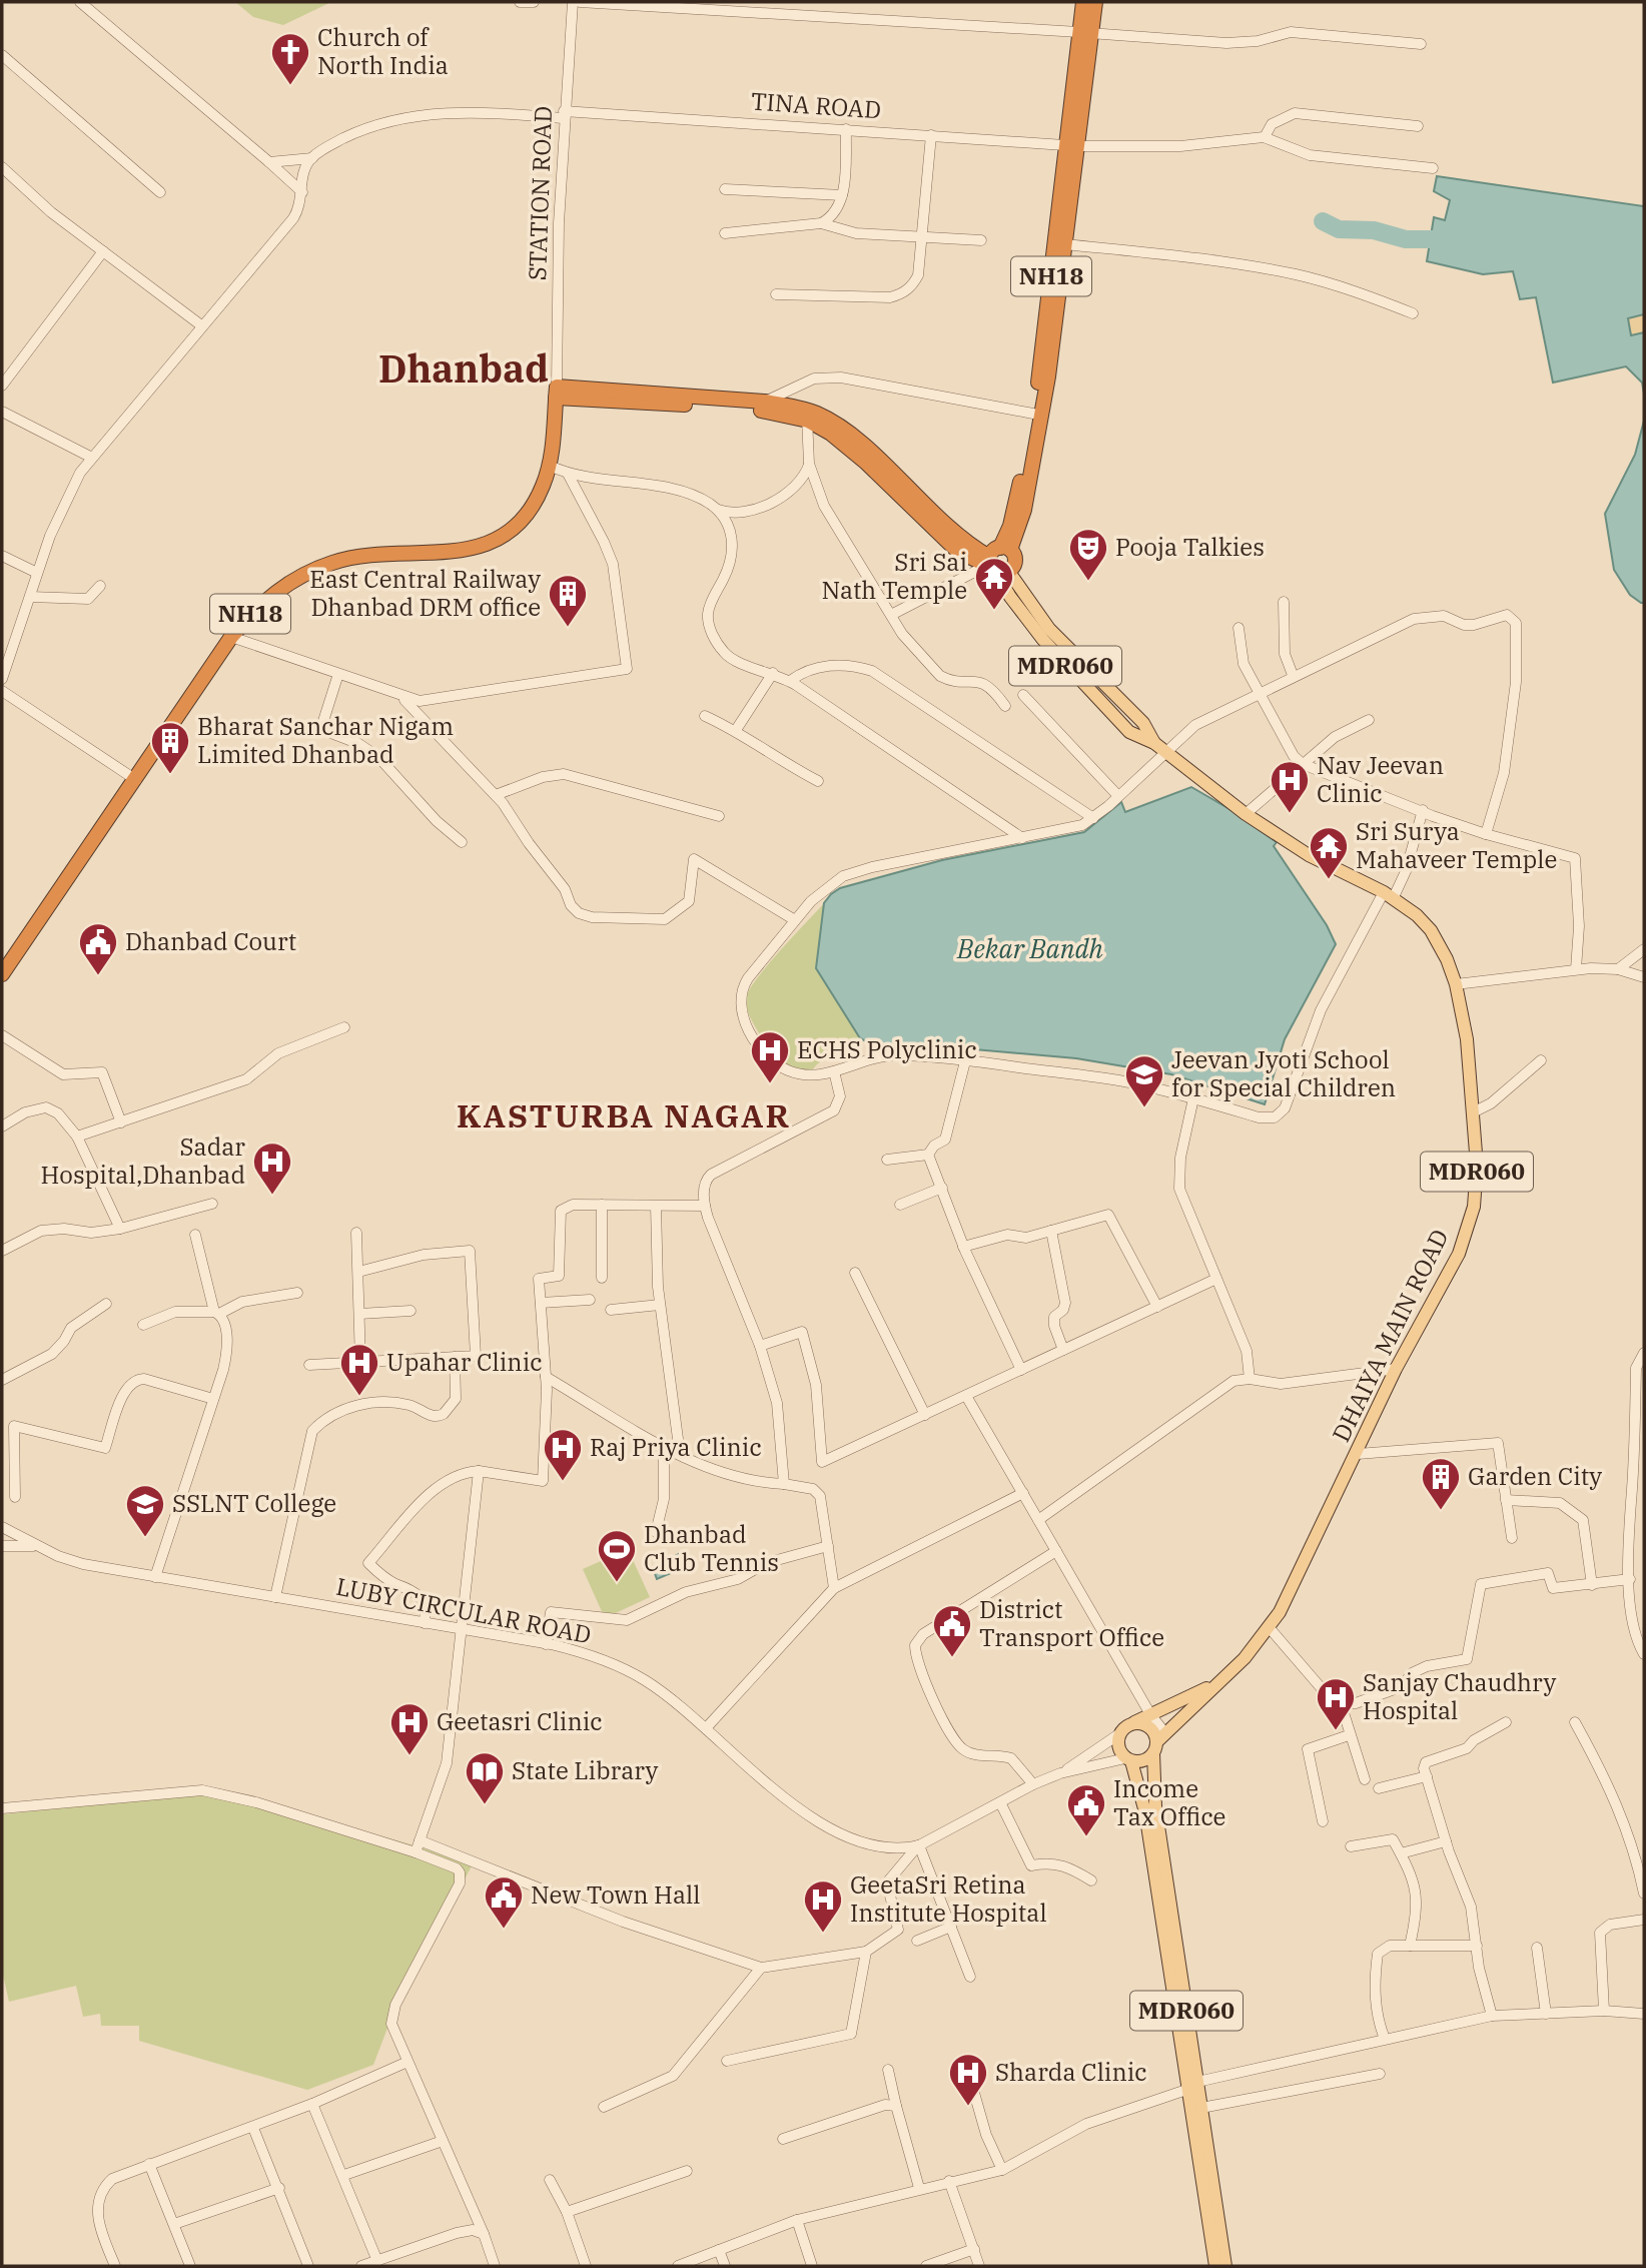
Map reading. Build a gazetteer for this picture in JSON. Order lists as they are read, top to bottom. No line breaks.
{"streets":{"highway":["NH18","DHAIYA MAIN ROAD"],"main road":["MDR060"],"street":["TINA ROAD","STATION ROAD","LUBY CIRCULAR ROAD"]},"crossings":[["TINA ROAD","STATION ROAD"],["TINA ROAD","NH18"],["STATION ROAD","NH18"],["STATION ROAD","DHAIYA MAIN ROAD"],["NH18","DHAIYA MAIN ROAD"],["MDR060","DHAIYA MAIN ROAD"],["MDR060","LUBY CIRCULAR ROAD"]],"districts":["Dhanbad","KASTURBA NAGAR"],"water":["Bekar Bandh"],"places":{"church":["Church of North India"],"theatre":["Pooja Talkies"],"temple":["Sri Sai Nath Temple","Sri Surya Mahaveer Temple"],"building":["East Central Railway Dhanbad DRM office","Bharat Sanchar Nigam Limited Dhanbad","Garden City"],"hospital":["Nav Jeevan Clinic","ECHS Polyclinic","Sadar Hospital,Dhanbad","Upahar Clinic","Raj Priya Clinic","Sanjay Chaudhry Hospital","Geetasri Clinic","GeetaSri Retina Institute Hospital","Sharda Clinic"],"public building":["Dhanbad Court","District Transport Office","Income Tax Office","New Town Hall"],"school or university":["Jeevan Jyoti School for Special Children","SSLNT College"],"sports":["Dhanbad Club Tennis"],"library":["State Library"]}}
